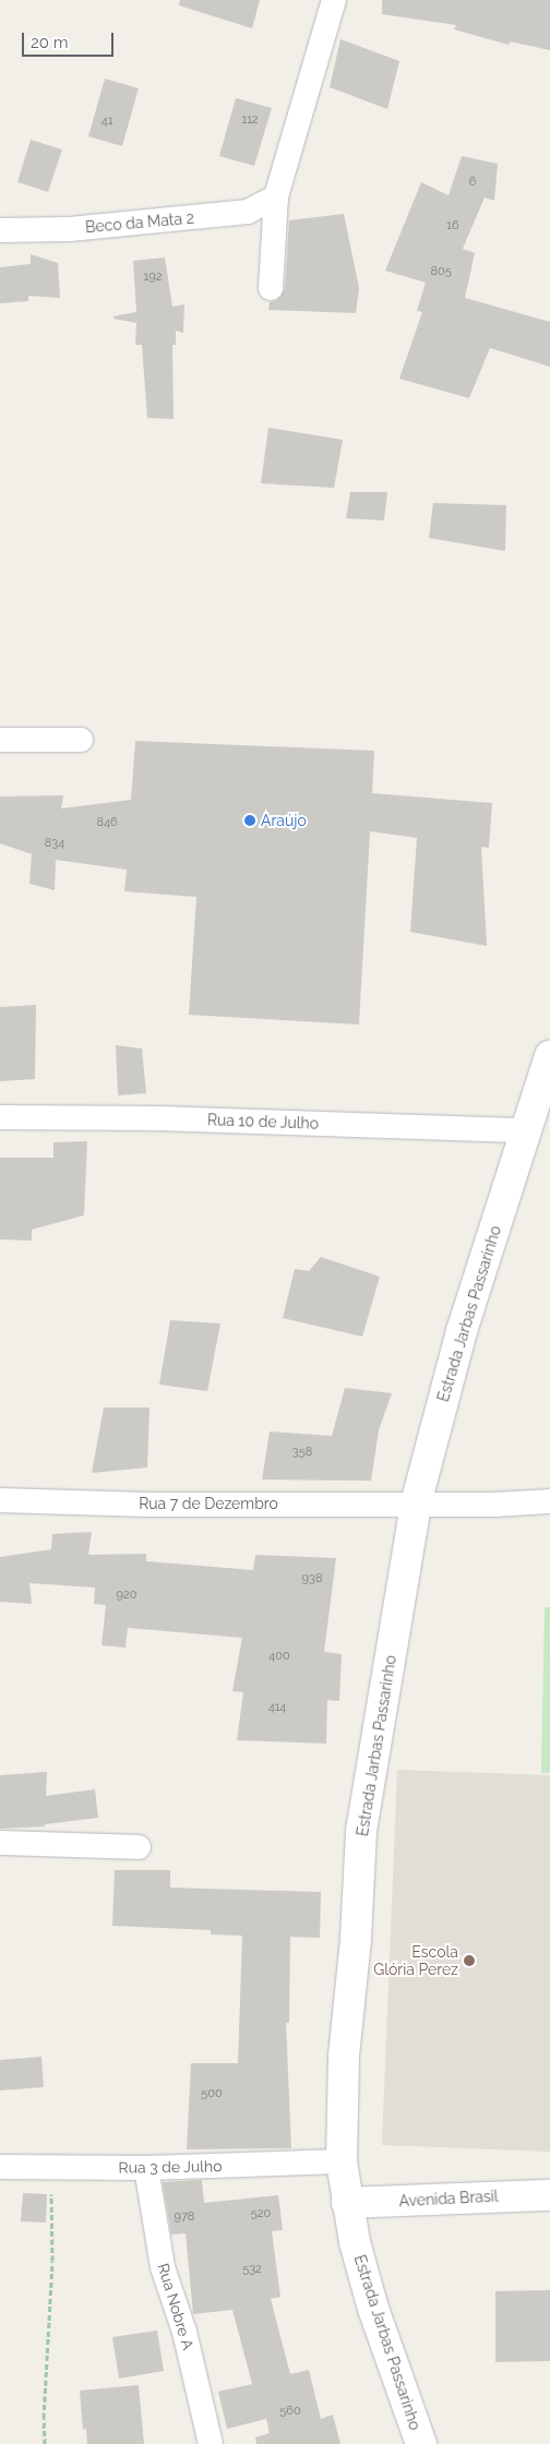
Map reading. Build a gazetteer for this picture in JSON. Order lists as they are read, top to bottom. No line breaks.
{"streets":{"street":["Beco da Mata 2","Rua 10 de Julho","Estrada Jarbas Passarinho","Rua 7 de Dezembro","Rua 3 de Julho","Avenida Brasil","Rua Nobre A"]},"crossings":[["Rua 10 de Julho","Estrada Jarbas Passarinho"],["Estrada Jarbas Passarinho","Rua 7 de Dezembro"],["Estrada Jarbas Passarinho","Rua 3 de Julho"],["Estrada Jarbas Passarinho","Avenida Brasil"],["Rua 3 de Julho","Rua Nobre A"]],"places":["Araújo","Escola Glória Perez"],"house_numbers":["112","41","6","16","805","192","846","834","358","938","920","400","414","500","520","978","532","560"],"scale_bar":"20 m"}
